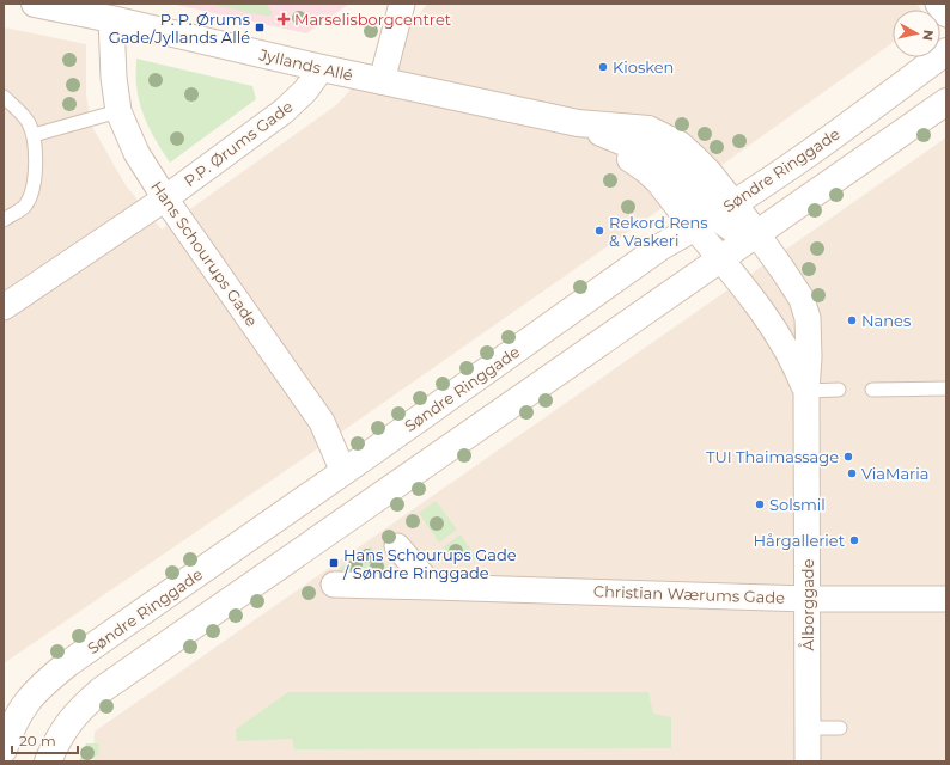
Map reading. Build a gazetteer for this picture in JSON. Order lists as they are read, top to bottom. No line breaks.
{"streets":{"main road":["Jyllands Allé","Søndre Ringgade"],"street":["P.P. Ørums Gade","Hans Schourups Gade","Christian Wærums Gade","Ålborggade"]},"crossings":[["Jyllands Allé","P.P. Ørums Gade"],["Jyllands Allé","Søndre Ringgade"],["Jyllands Allé","Hans Schourups Gade"],["Jyllands Allé","Ålborggade"],["P.P. Ørums Gade","Hans Schourups Gade"],["Søndre Ringgade","Hans Schourups Gade"],["Søndre Ringgade","Ålborggade"],["Christian Wærums Gade","Ålborggade"]],"places":{"health":["Marselisborgcentret"],"transit":["P. P. Ørums Gade/Jyllands Allé","Hans Schourups Gade / Søndre Ringgade"],"other":["Kiosken","Rekord Rens & Vaskeri","Nanes","TUI Thaimassage","ViaMaria","Solsmil","Hårgalleriet"]},"scale_bar":"20 m","north":"right"}
